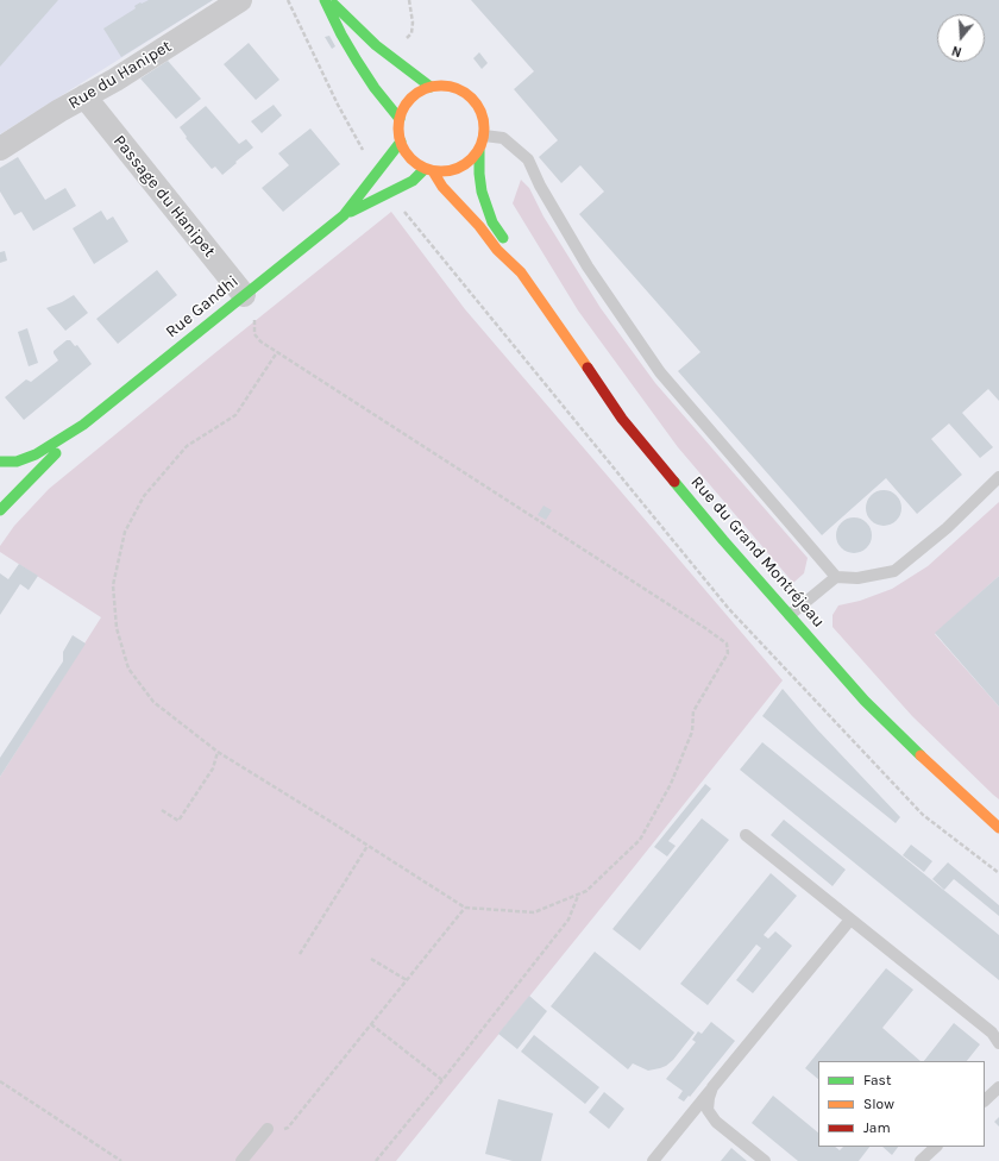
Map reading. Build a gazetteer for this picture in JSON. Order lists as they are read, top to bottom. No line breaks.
{"streets":{"street":["Rue du Hanipet","Passage du Hanipet","Rue Gandhi","Rue du Grand Montréjeau"]},"crossings":[["Rue du Hanipet","Passage du Hanipet"],["Passage du Hanipet","Rue Gandhi"],["Rue Gandhi","Rue du Grand Montréjeau"]],"legend":["Fast","Slow","Jam"],"north":"bottom"}
